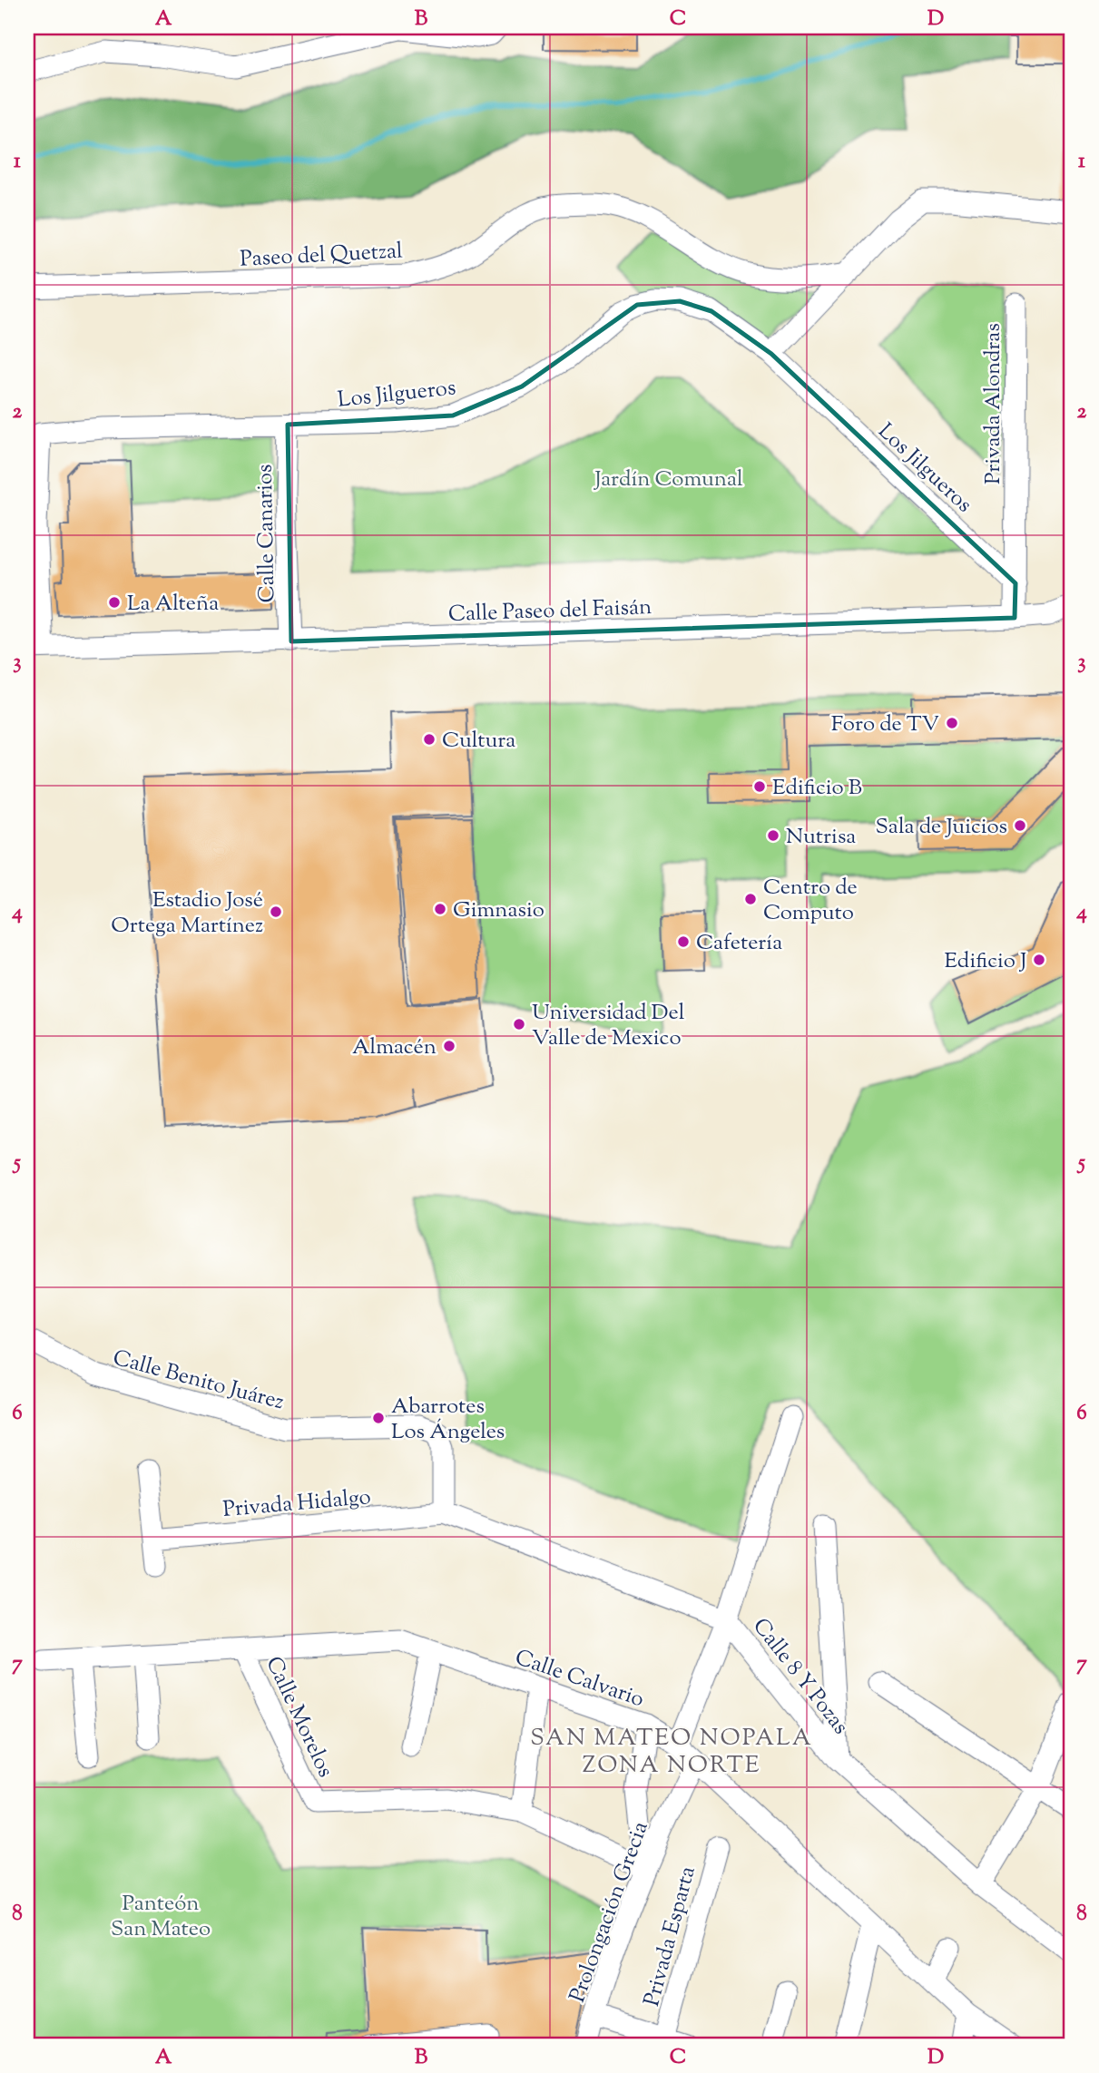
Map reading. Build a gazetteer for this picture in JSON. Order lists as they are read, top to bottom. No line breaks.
{"streets":{"street":["Paseo del Quetzal","Los Jilgueros","Privada Alondras","Calle Canarios","Calle Paseo del Faisán","Calle Benito Juárez","Privada Hidalgo","Calle 8 Y Pozas","Calle Calvario","Calle Morelos","Prolongación Grecia","Privada Esparta"]},"crossings":[["Los Jilgueros","Privada Alondras"],["Los Jilgueros","Calle Canarios"],["Privada Alondras","Calle Paseo del Faisán"],["Calle Canarios","Calle Paseo del Faisán"],["Calle Benito Juárez","Privada Hidalgo"],["Calle Benito Juárez","Calle 8 Y Pozas"],["Privada Hidalgo","Calle 8 Y Pozas"],["Calle Calvario","Calle Morelos"],["Calle Calvario","Prolongación Grecia"],["Calle Morelos","Prolongación Grecia"]],"districts":["SAN MATEO NOPALA ZONA NORTE"],"parks":["Jardín Comunal","Panteón San Mateo"],"places":["La Alteña","Foro de TV","Cultura","Edificio B","Sala de Juicios","Nutrisa","Centro de Computo","Gimnasio","Estadio José Ortega Martínez","Cafetería","Edificio J","Universidad Del Valle de Mexico","Almacén","Abarrotes Los Ángeles"],"grid":{"columns":["A","B","C","D"],"rows":["1","2","3","4","5","6","7","8"]}}
